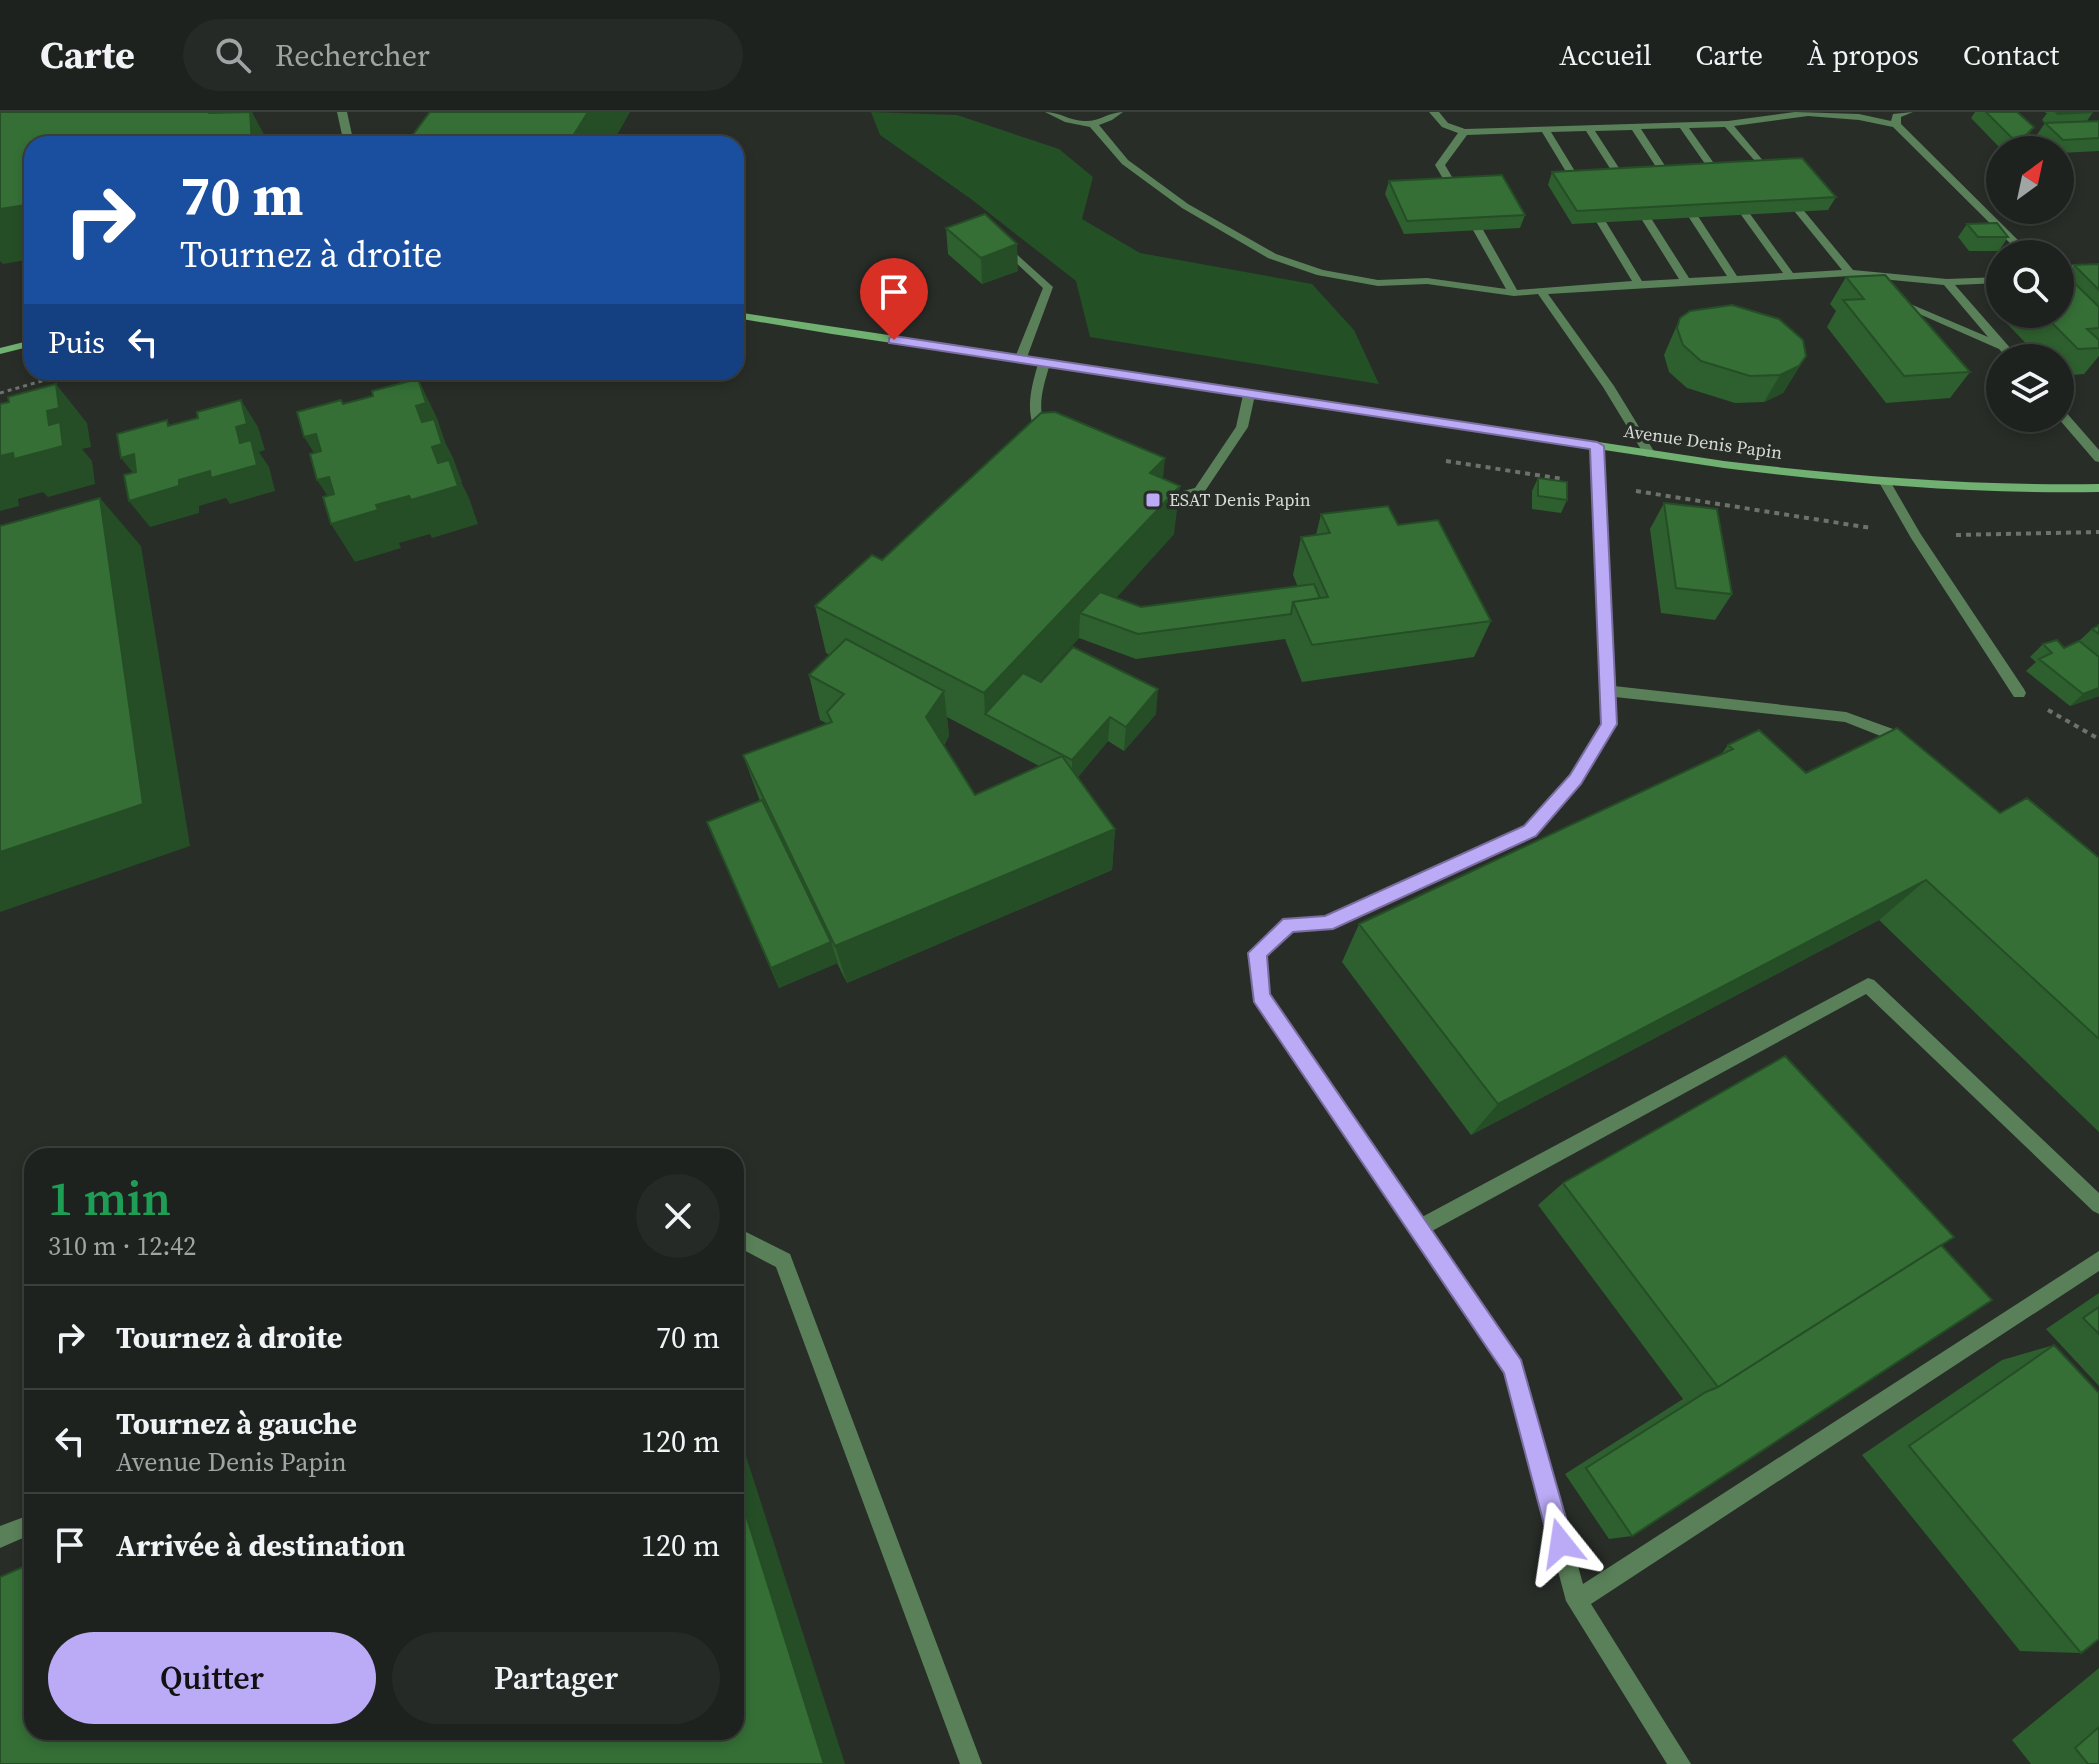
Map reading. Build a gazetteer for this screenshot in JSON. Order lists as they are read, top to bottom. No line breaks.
{"streets":{"main road":["Avenue Denis Papin"]},"places":{"transit":["ESAT Denis Papin"]},"north":"top right","page":{"header":"Carte","search":"Rechercher","nav":["Accueil","Carte","À propos","Contact"],"turn":["70 m","Tournez à droite"],"then":"Puis","heading":["1 min","310 m · 12:42"],"list":[{"name":"Tournez à droite","value":"70 m"},{"name":"Tournez à gauche","note":"Avenue Denis Papin","value":"120 m"},{"name":"Arrivée à destination","value":"120 m"}],"buttons":["Quitter","Partager"]}}
